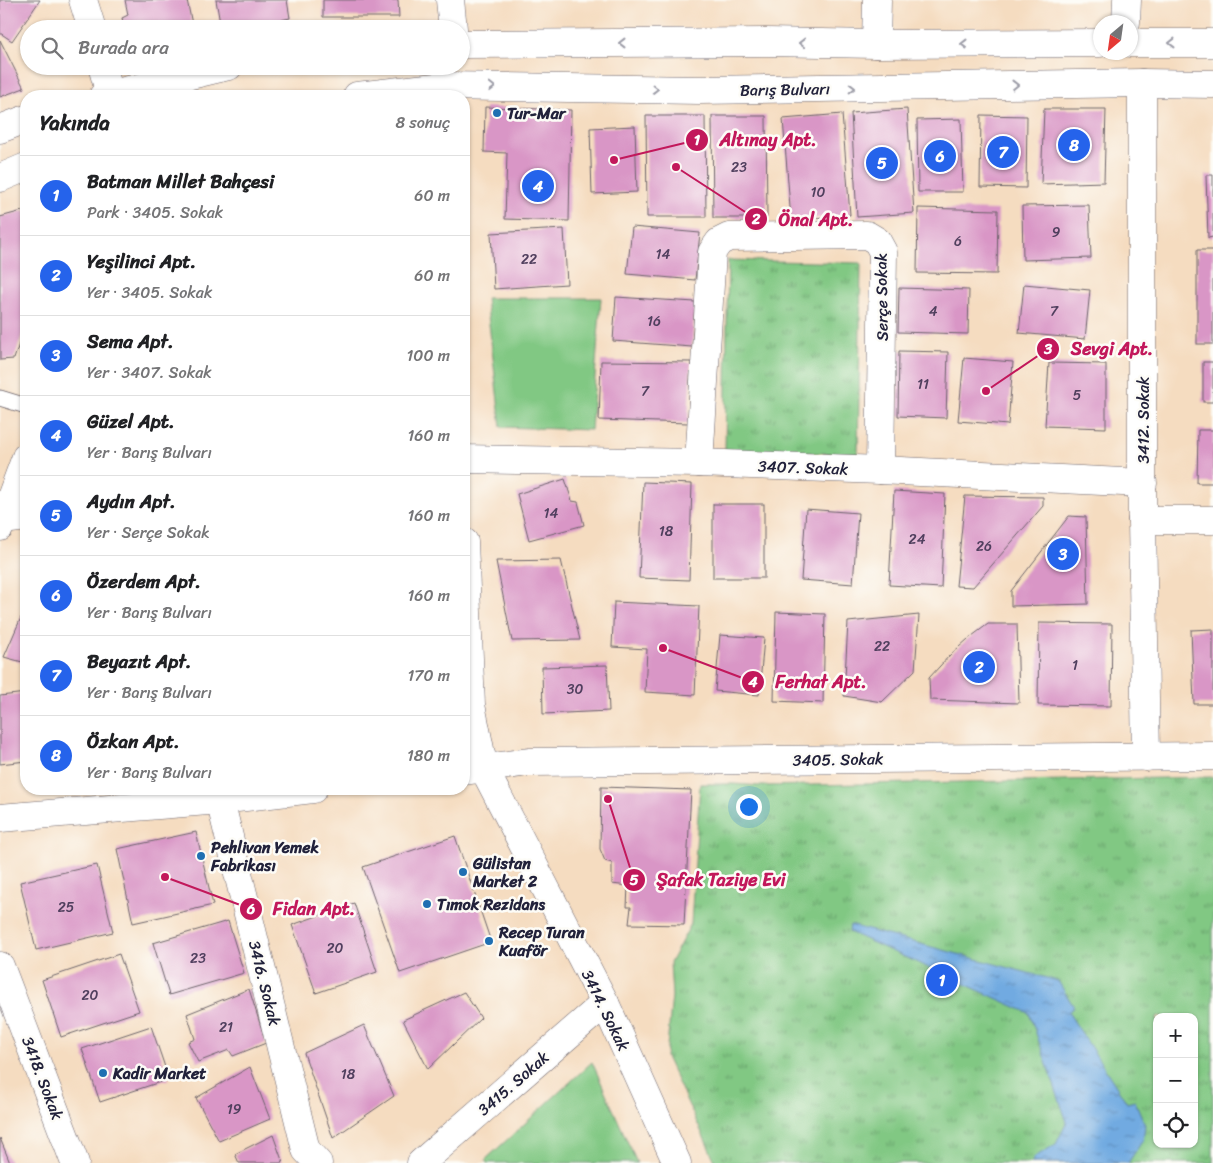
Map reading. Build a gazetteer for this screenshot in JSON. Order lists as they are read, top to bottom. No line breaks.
{"streets":{"street":["Barış Bulvarı","Serçe Sokak","3412. Sokak","3407. Sokak","3405. Sokak","3416. Sokak","3414. Sokak","3418. Sokak","3415. Sokak"]},"crossings":[["Barış Bulvarı","3412. Sokak"],["Serçe Sokak","3407. Sokak"],["3412. Sokak","3407. Sokak"],["3412. Sokak","3405. Sokak"],["3405. Sokak","3414. Sokak"],["3414. Sokak","3415. Sokak"]],"places":["Tur-Mar","Altınay Apt.","Önal Apt.","Sevgi Apt.","Ferhat Apt.","Şafak Taziye Evi","Pehlivan Yemek Fabrikası","Gülistan Market 2","Fidan Apt.","Tımok Rezidans","Recep Turan Kuaför","Kadir Market"],"house_numbers":["23","10","9","6","14","22","4","7","16","11","7","5","14","18","24","26","22","1","30","25","20","23","20","21","18","19"],"north":"bottom left","page":{"search":"Burada ara","heading":["Yakında","8 sonuç"],"pins":["8","7","6","5","4","3","2","1"],"list":[{"mark":"1","name":"Batman Millet Bahçesi","note":"Park · 3405. Sokak","value":"60 m"},{"mark":"2","name":"Yeşilinci Apt.","note":"Yer · 3405. Sokak","value":"60 m"},{"mark":"3","name":"Sema Apt.","note":"Yer · 3407. Sokak","value":"100 m"},{"mark":"4","name":"Güzel Apt.","note":"Yer · Barış Bulvarı","value":"160 m"},{"mark":"5","name":"Aydın Apt.","note":"Yer · Serçe Sokak","value":"160 m"},{"mark":"6","name":"Özerdem Apt.","note":"Yer · Barış Bulvarı","value":"160 m"},{"mark":"7","name":"Beyazıt Apt.","note":"Yer · Barış Bulvarı","value":"170 m"},{"mark":"8","name":"Özkan Apt.","note":"Yer · Barış Bulvarı","value":"180 m"}],"map_buttons":["+","−"]}}
